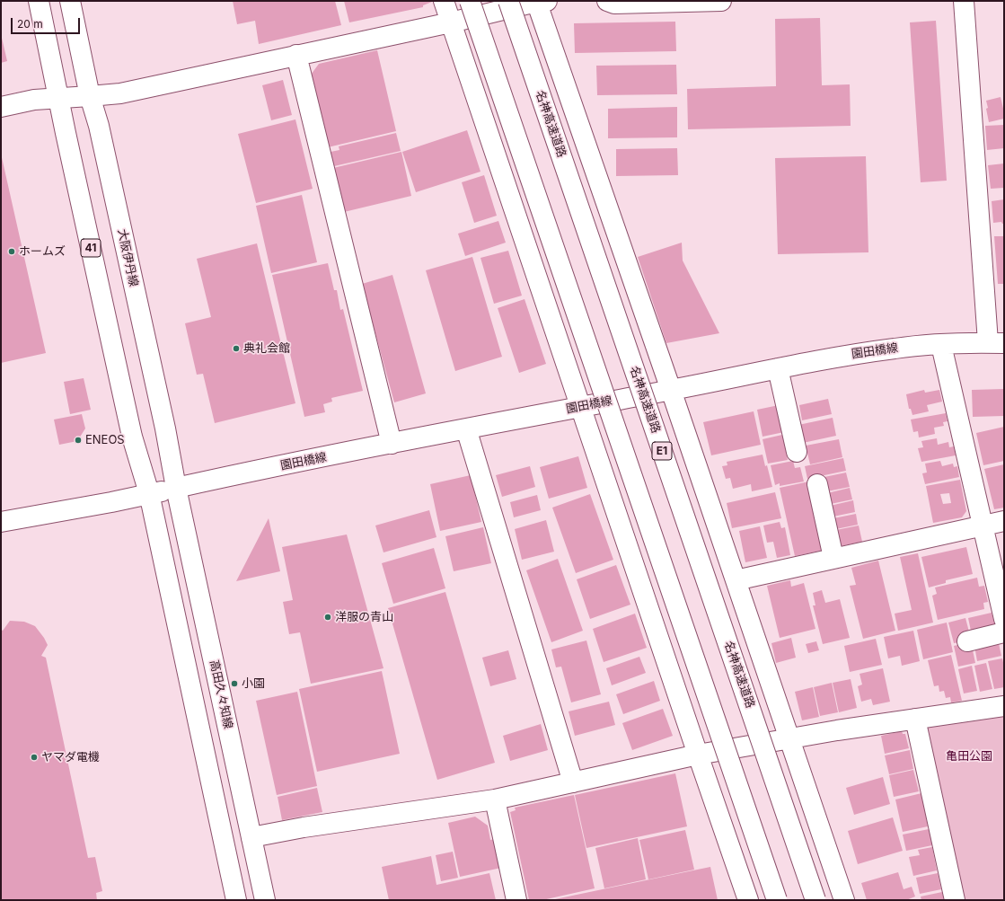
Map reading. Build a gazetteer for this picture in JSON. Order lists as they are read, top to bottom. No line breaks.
{"streets":{"main road":["名神高速道路","41","大阪伊丹線","園田橋線","E1","高田久々知線"]},"crossings":[["大阪伊丹線","園田橋線"],["大阪伊丹線","高田久々知線"],["園田橋線","高田久々知線"]],"parks":["亀田公園"],"places":["ホームズ","典礼会館","ENEOS","洋服の青山","小園","ヤマダ電機"],"scale_bar":"20 m"}
